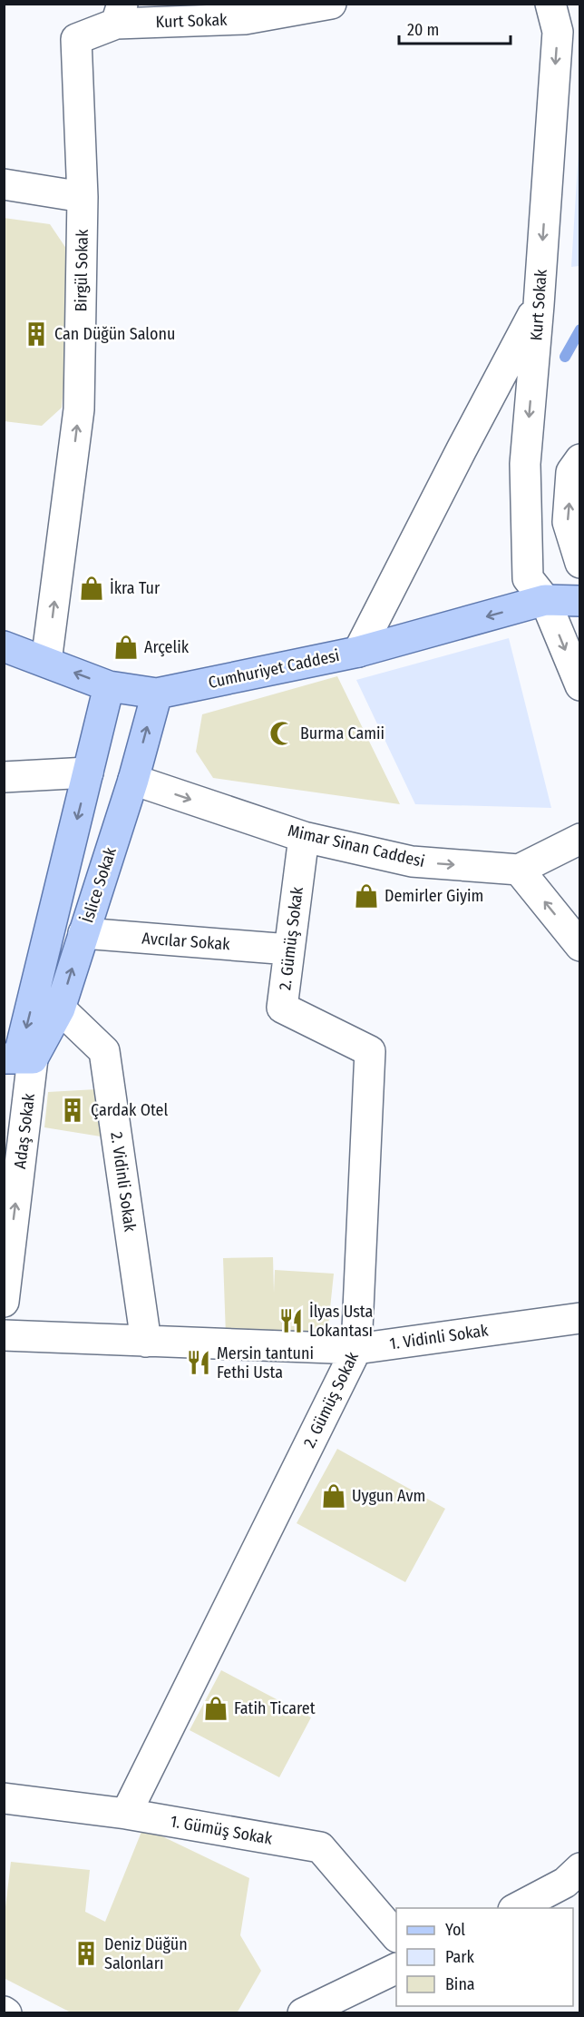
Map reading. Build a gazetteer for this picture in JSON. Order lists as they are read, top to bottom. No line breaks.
{"streets":{"main road":["Cumhuriyet Caddesi","İslice Sokak"],"street":["Kurt Sokak","Birgül Sokak","Mimar Sinan Caddesi","2. Gümüş Sokak","Avcılar Sokak","Adaş Sokak","2. Vidinli Sokak","1. Vidinli Sokak","1. Gümüş Sokak"]},"crossings":[["Kurt Sokak","Birgül Sokak"],["Kurt Sokak","Cumhuriyet Caddesi"],["Birgül Sokak","Cumhuriyet Caddesi"],["Cumhuriyet Caddesi","İslice Sokak"],["Mimar Sinan Caddesi","İslice Sokak"],["Mimar Sinan Caddesi","2. Gümüş Sokak"],["İslice Sokak","Avcılar Sokak"],["İslice Sokak","Adaş Sokak"],["İslice Sokak","2. Vidinli Sokak"],["2. Gümüş Sokak","Avcılar Sokak"],["2. Gümüş Sokak","1. Vidinli Sokak"],["2. Gümüş Sokak","1. Gümüş Sokak"],["2. Vidinli Sokak","1. Vidinli Sokak"]],"one_way":["Kurt Sokak","Birgül Sokak","Cumhuriyet Caddesi","Mimar Sinan Caddesi","Adaş Sokak"],"places":{"building":["Can Düğün Salonu","Çardak Otel","Deniz Düğün Salonları"],"shop":["İkra Tur","Arçelik","Demirler Giyim","Uygun Avm","Fatih Ticaret"],"mosque":["Burma Camii"],"restaurant":["İlyas Usta Lokantası","Mersin tantuni Fethi Usta"]},"legend":["Yol","Park","Bina"],"scale_bar":"20 m"}
